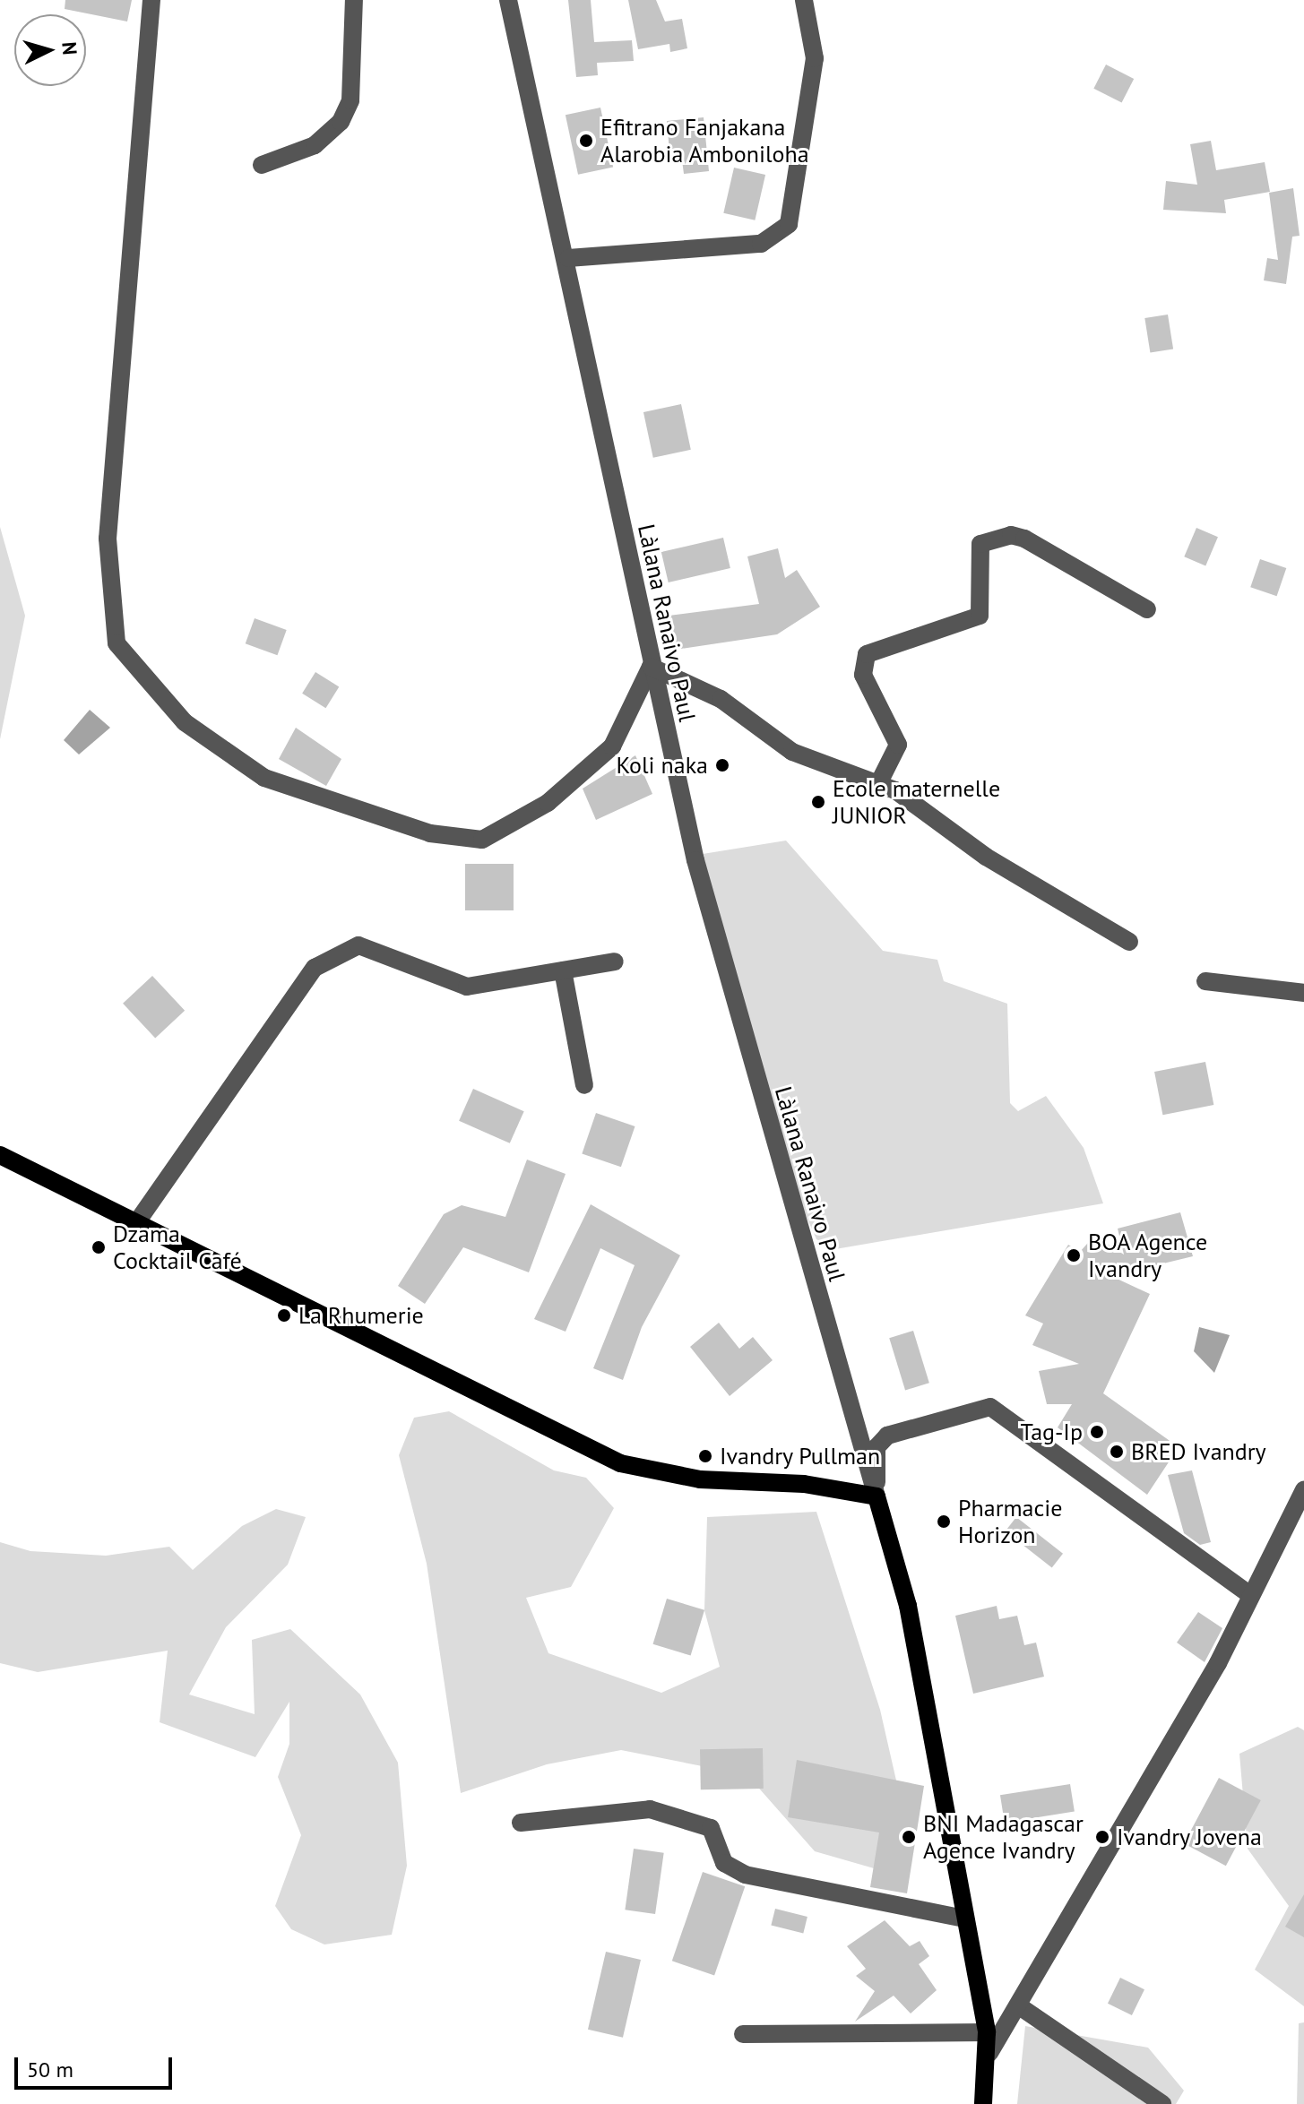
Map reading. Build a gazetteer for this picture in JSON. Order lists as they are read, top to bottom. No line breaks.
{"streets":{"street":["Làlana Ranaivo Paul"]},"places":["Efitrano Fanjakana Alarobia Amboniloha","Koli naka","Ecole maternelle JUNIOR","Dzama Cocktail Café","BOA Agence Ivandry","La Rhumerie","Tag-Ip","BRED Ivandry","Ivandry Pullman","Pharmacie Horizon","BNI Madagascar Agence Ivandry","Ivandry Jovena"],"scale_bar":"50 m","north":"right"}
